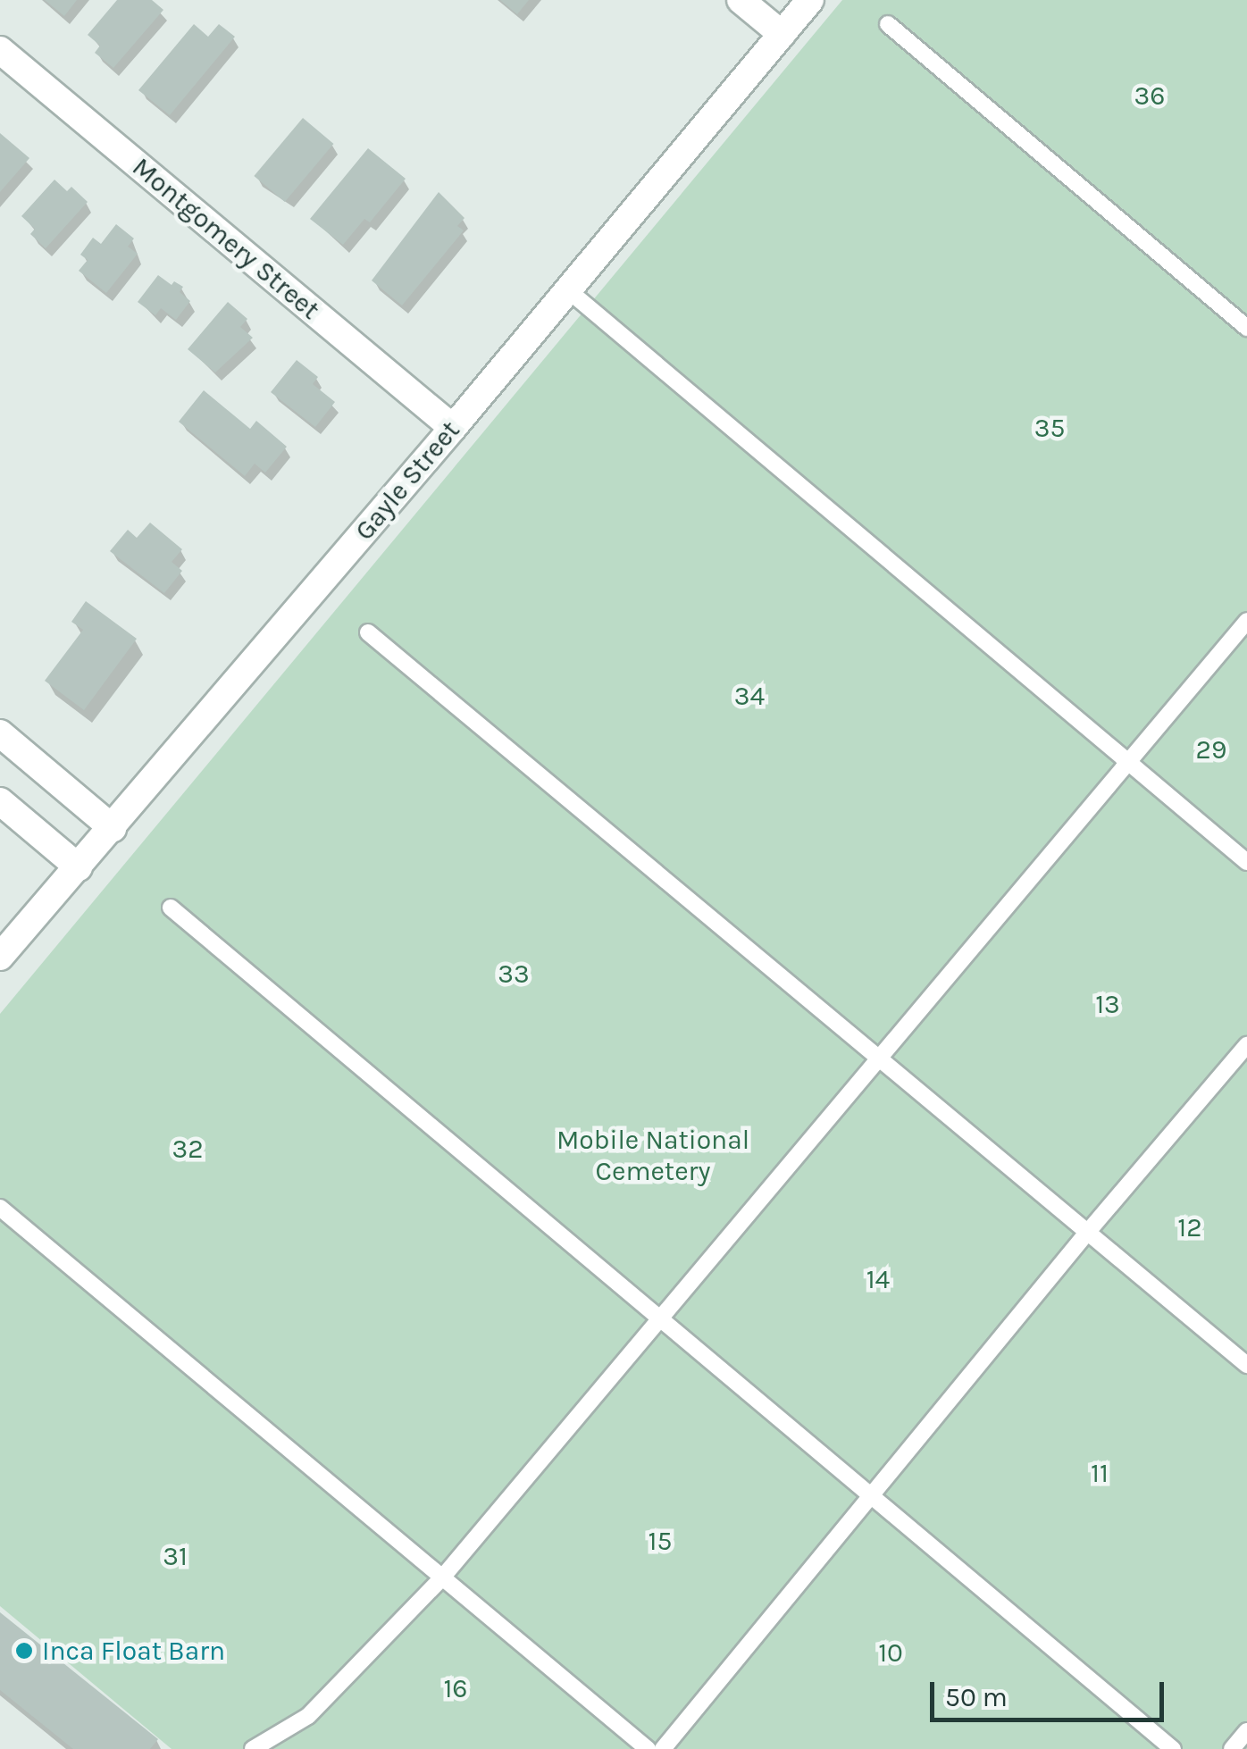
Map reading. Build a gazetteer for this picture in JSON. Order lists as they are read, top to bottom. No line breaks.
{"streets":{"street":["Montgomery Street","Gayle Street"]},"crossings":[["Montgomery Street","Gayle Street"]],"parks":["36","35","34","29","33","13","Mobile National Cemetery","32","12","14","11","15","31","10","16"],"places":["Inca Float Barn"],"scale_bar":"50 m"}
